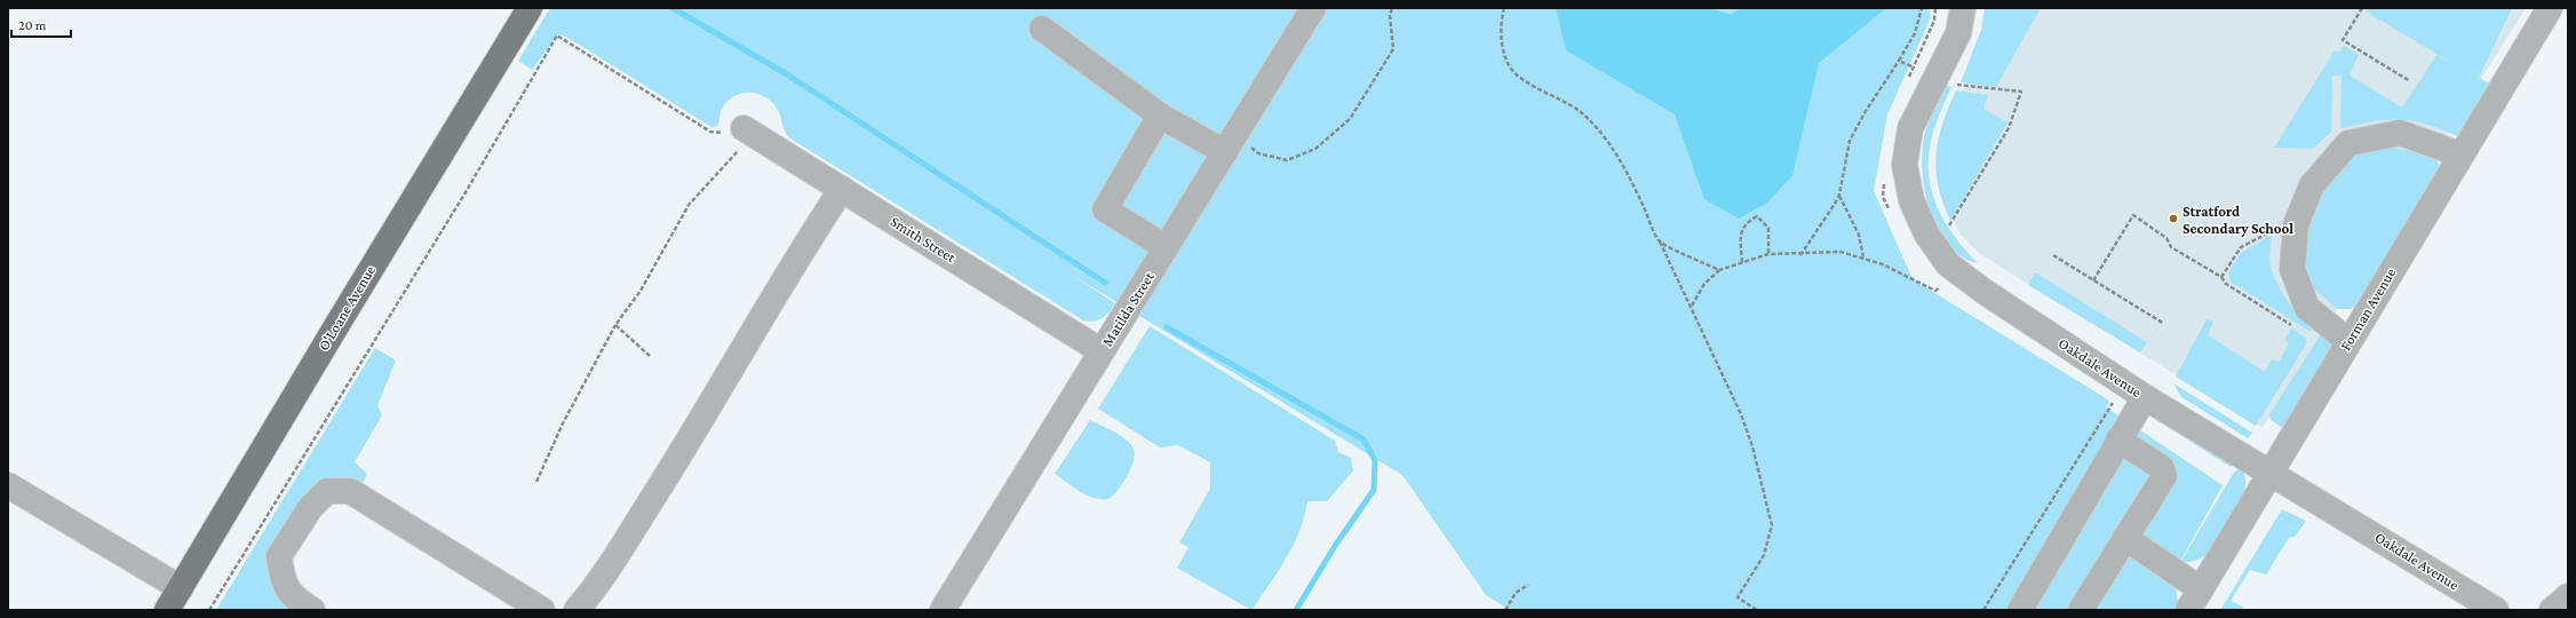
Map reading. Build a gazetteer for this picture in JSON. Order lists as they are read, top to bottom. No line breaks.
{"streets":{"main road":["O'Loane Avenue"],"street":["Smith Street","Matilda Street","Forman Avenue","Oakdale Avenue"]},"crossings":[["Smith Street","Matilda Street"],["Forman Avenue","Oakdale Avenue"]],"places":["Stratford Secondary School"],"scale_bar":"20 m"}
